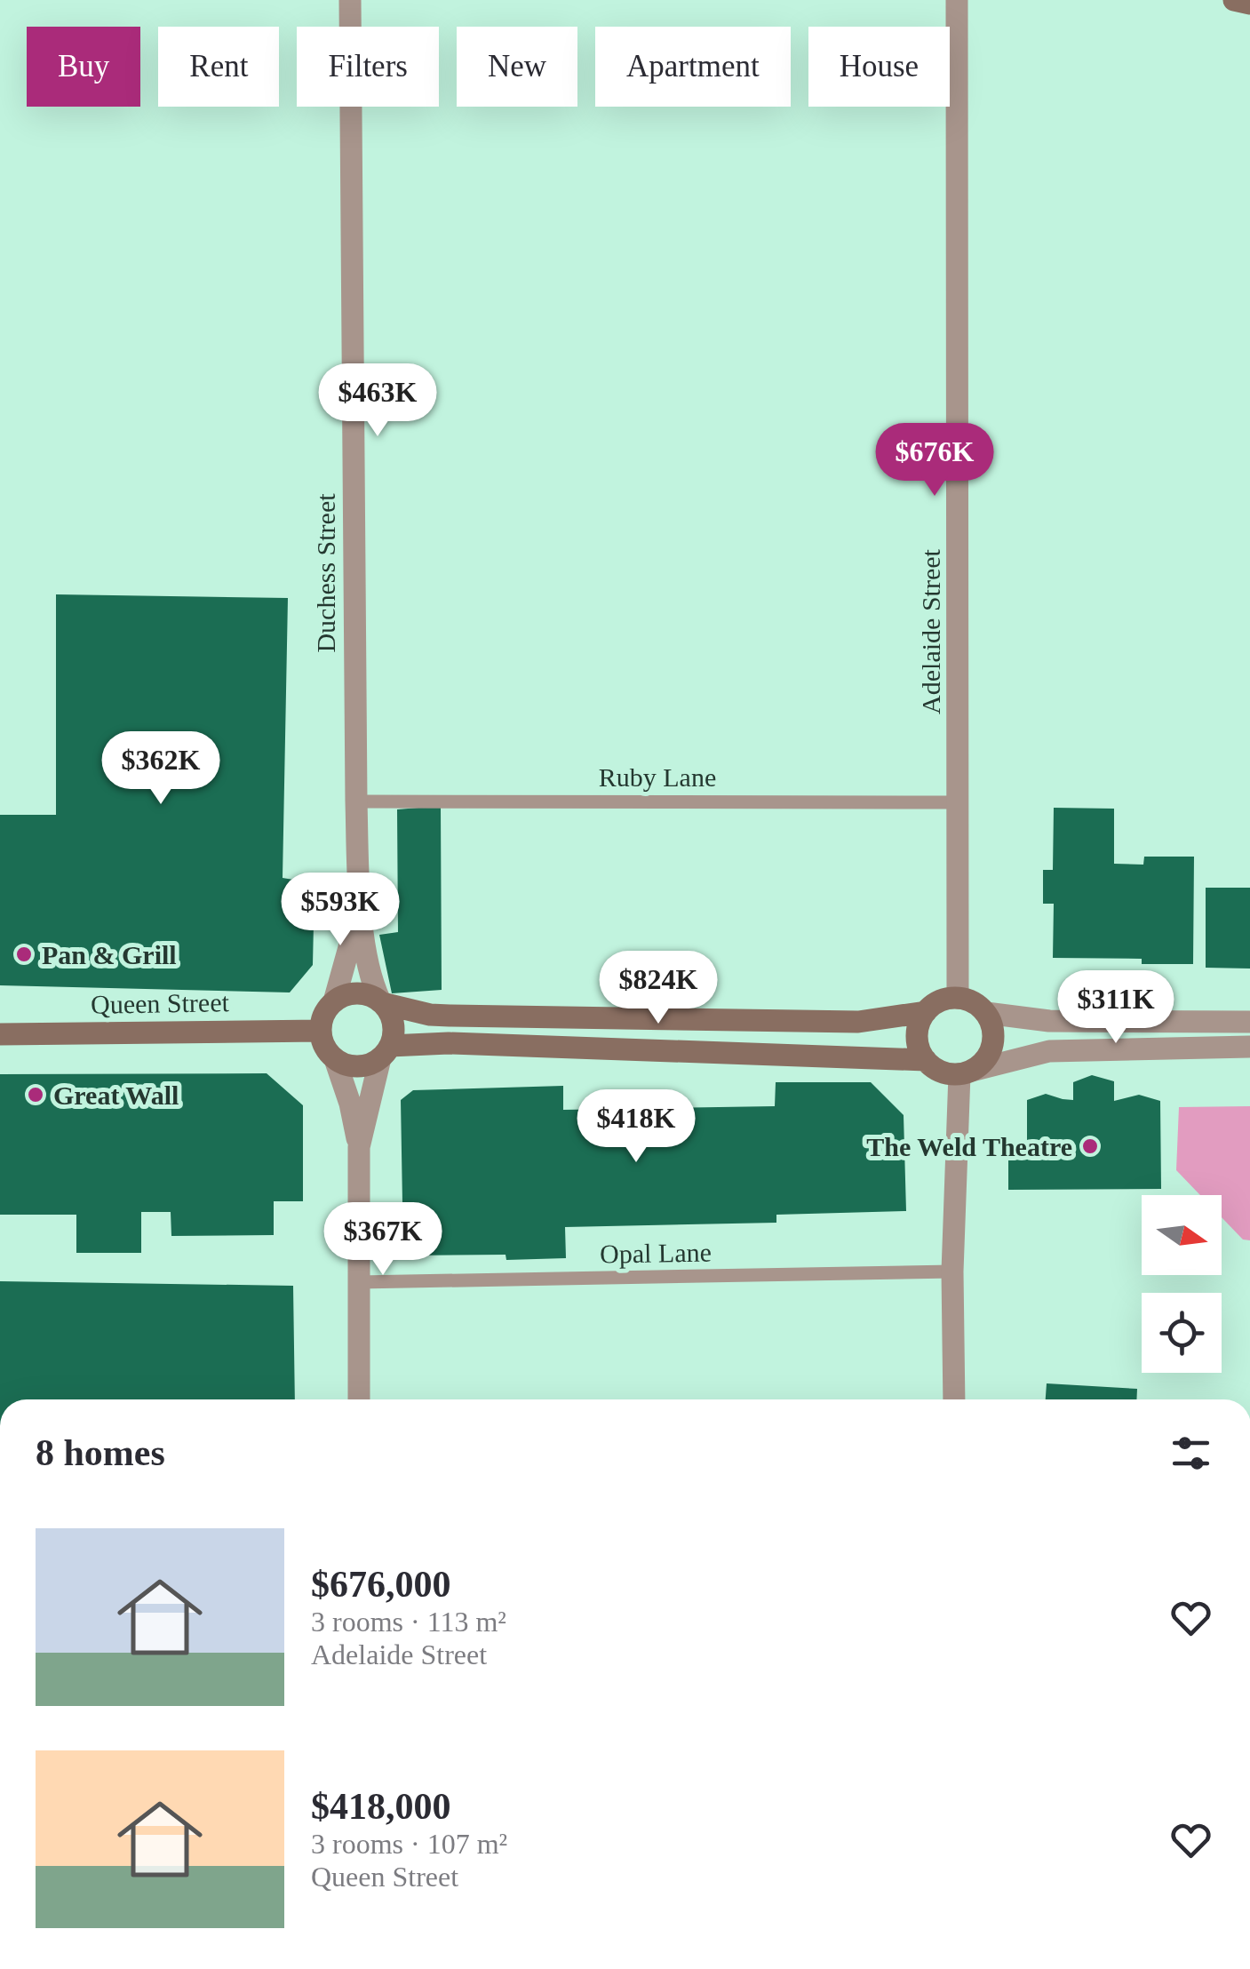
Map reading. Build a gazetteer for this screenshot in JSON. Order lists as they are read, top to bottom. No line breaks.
{"streets":{"street":["Duchess Street","Adelaide Street","Queen Street"],"lane":["Ruby Lane","Opal Lane"]},"crossings":[["Duchess Street","Ruby Lane"],["Duchess Street","Queen Street"],["Adelaide Street","Ruby Lane"]],"places":["Pan & Grill","Great Wall","The Weld Theatre"],"north":"right","page":{"chip":["Buy","Rent","Filters","New","Apartment","House"],"price":["$463K","$676K","$362K","$593K","$824K","$311K","$418K","$367K"],"heading":"8 homes","list":[{"name":"$676,000","note":"3 rooms · 113 m² · Adelaide Street"},{"name":"$418,000","note":"3 rooms · 107 m² · Queen Street"}]}}
